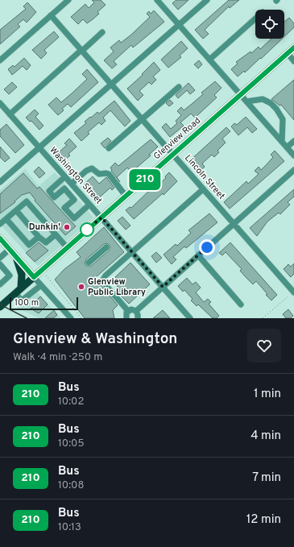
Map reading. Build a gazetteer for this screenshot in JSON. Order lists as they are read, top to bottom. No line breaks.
{"streets":{"main road":["Glenview Road"],"street":["Washington Street","Lincoln Street"]},"crossings":[["Glenview Road","Washington Street"],["Glenview Road","Lincoln Street"]],"places":["Dunkin'","Glenview Public Library"],"lines":["bus line 210"],"scale_bar":"100 m","page":{"on_map":"210","scale":"100 m","heading":["Glenview & Washington","Walk · 4 min · 250 m"],"list":[{"mark":"210","name":"Bus","note":"10:02","value":"1 min"},{"mark":"210","name":"Bus","note":"10:05","value":"4 min"},{"mark":"210","name":"Bus","note":"10:08","value":"7 min"},{"mark":"210","name":"Bus","note":"10:13","value":"12 min"}]}}
